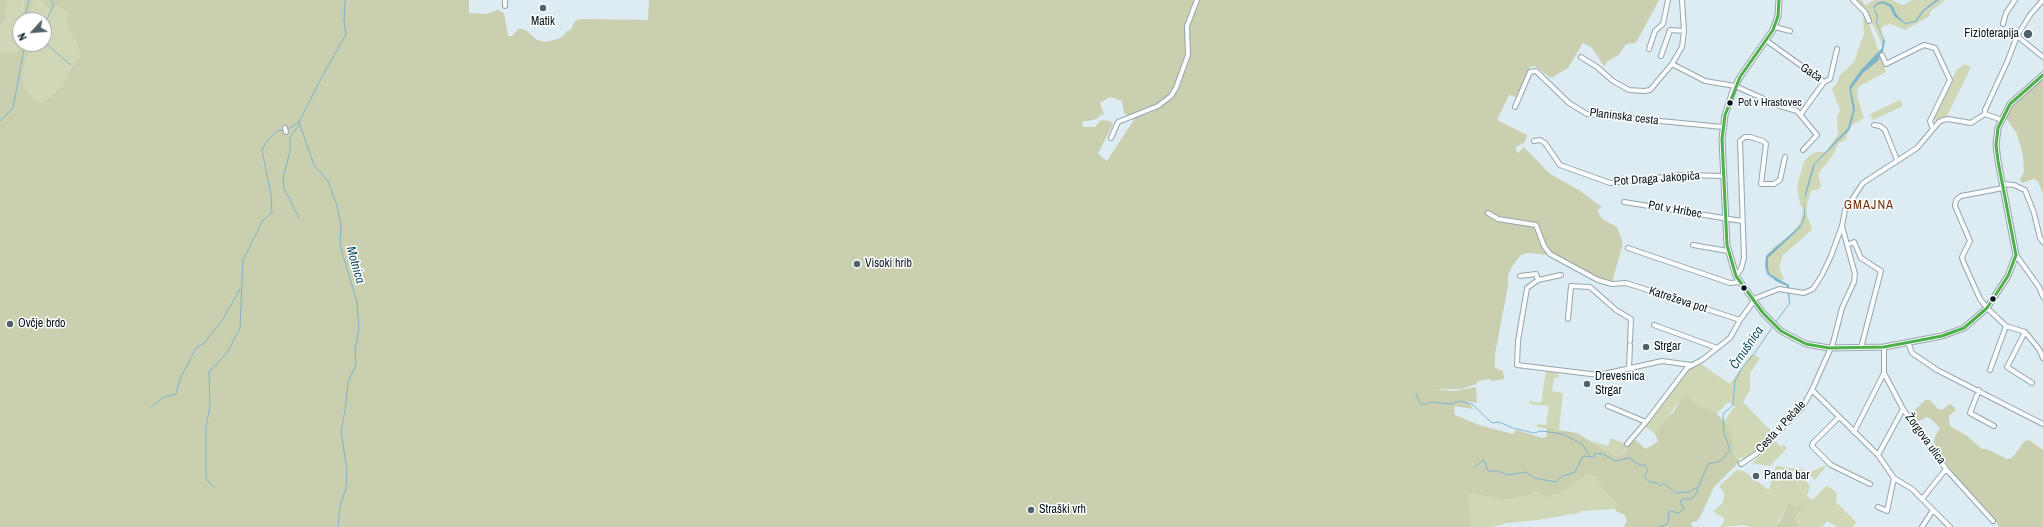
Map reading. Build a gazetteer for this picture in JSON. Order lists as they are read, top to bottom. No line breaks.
{"streets":{"street":["Gača","Planinska cesta","Pot Draga Jakopiča","Pot v Hribec","Katreževa pot","Cesta v Pečale","Žorgova ulica"]},"districts":["GMAJNA"],"water":["Motnica","Črnušnica"],"places":["Matik","Fizioterapija","Pot v Hrastovec","Visoki hrib","Ovčje brdo","Strgar","Drevesnica Strgar","Panda bar","Straški vrh"],"north":"bottom left"}
